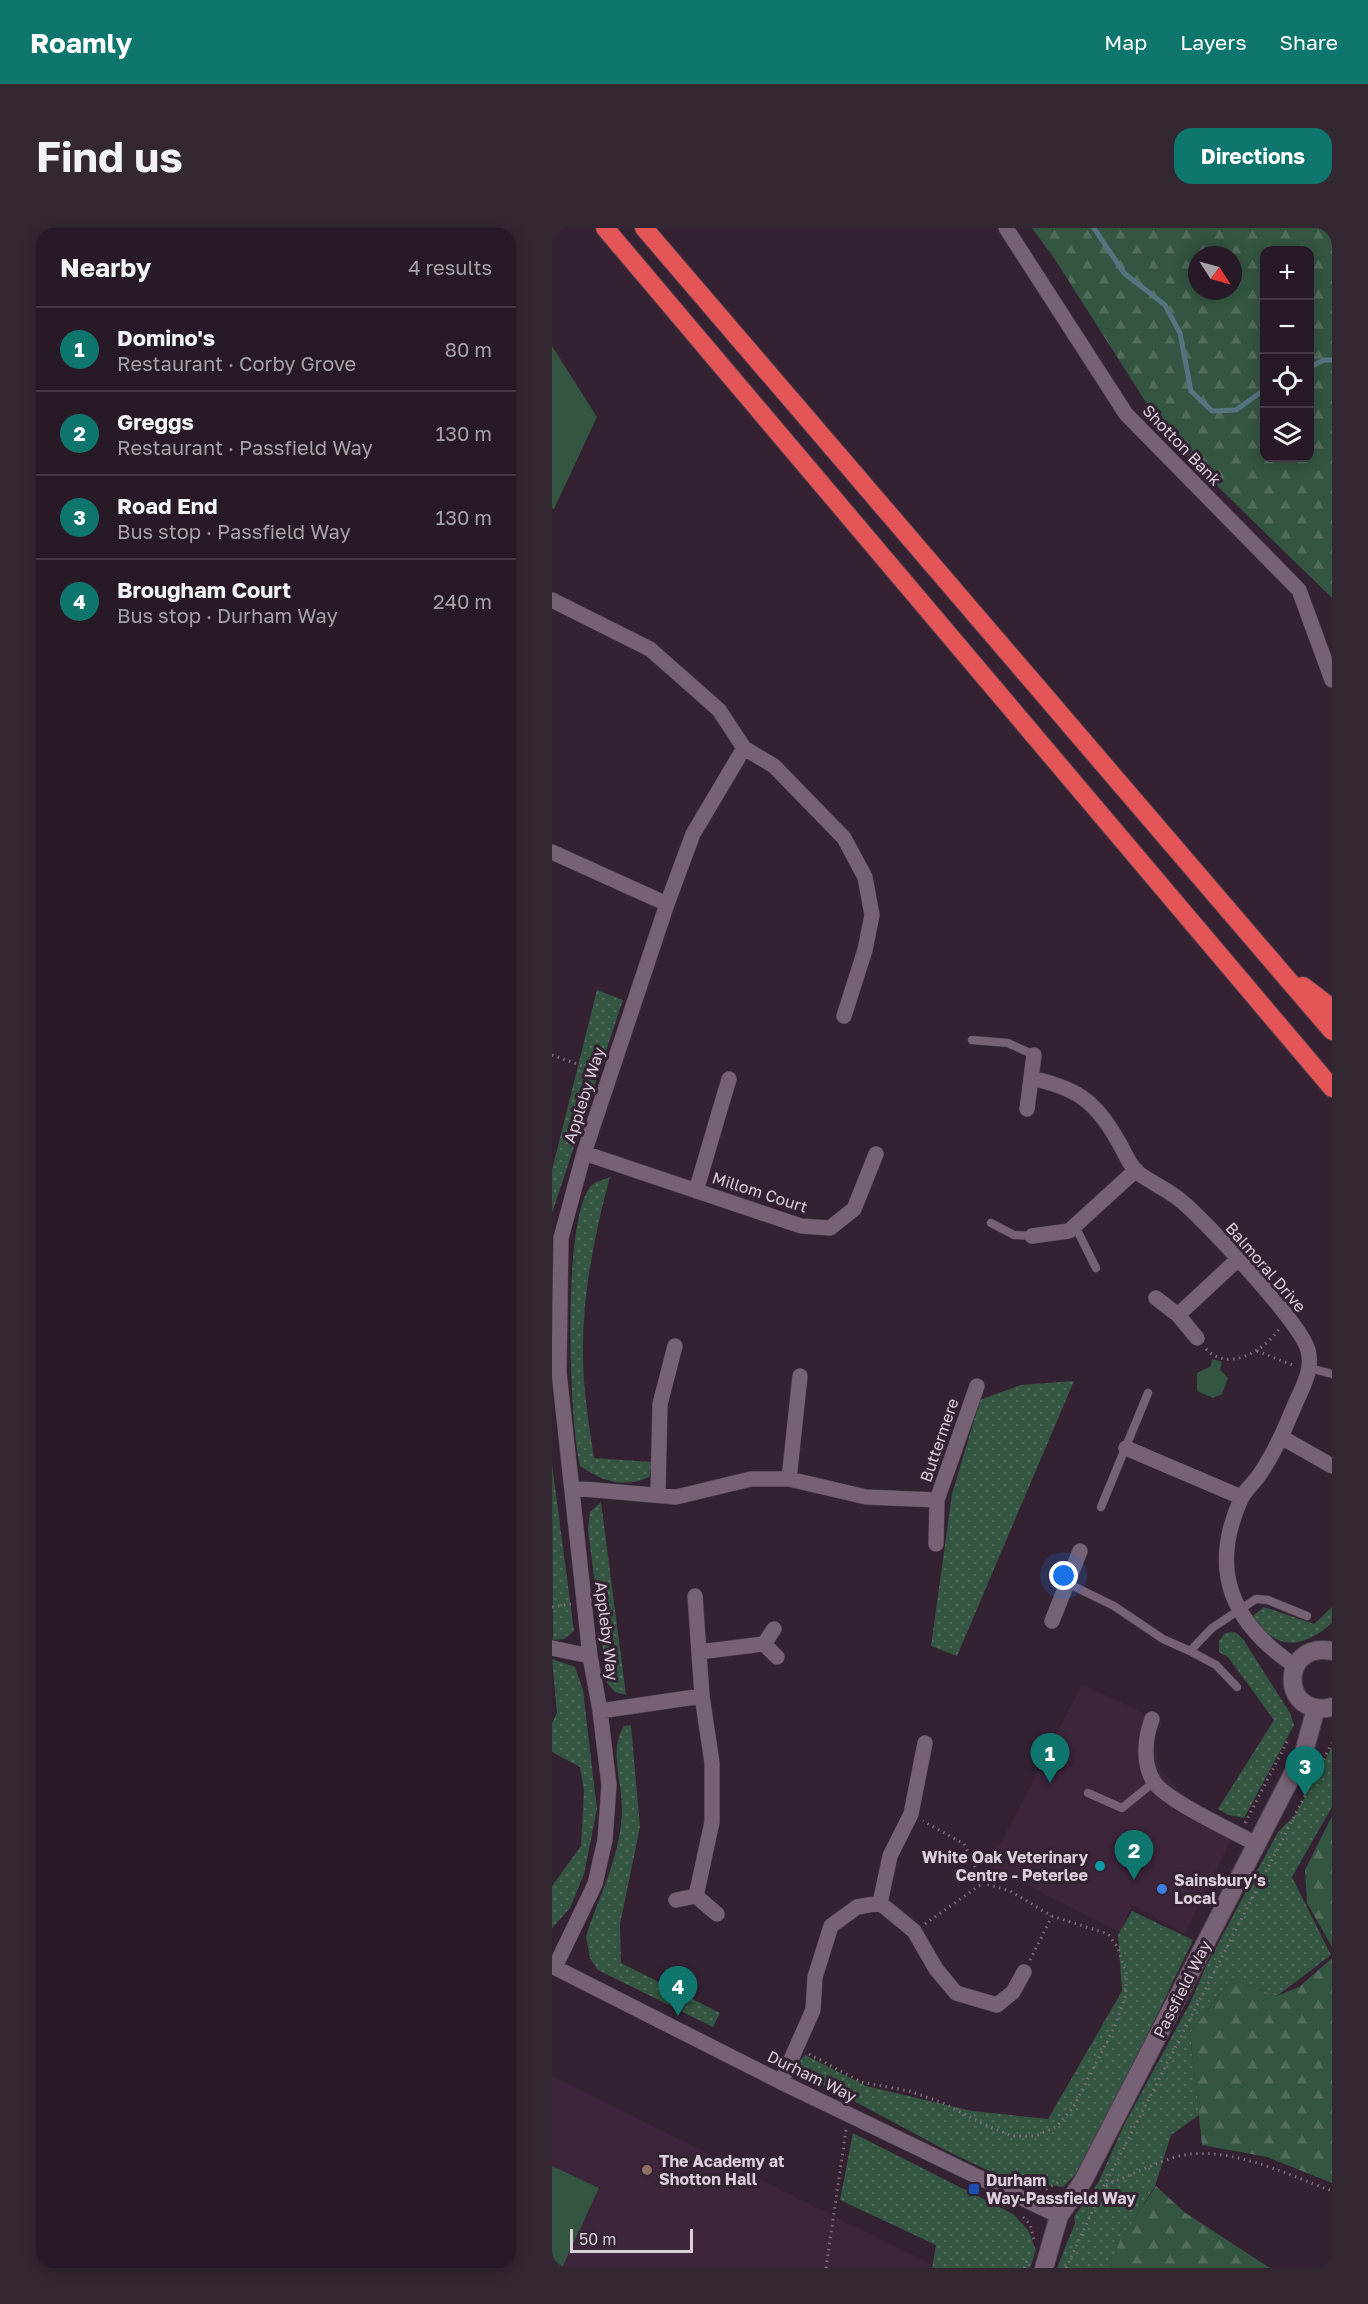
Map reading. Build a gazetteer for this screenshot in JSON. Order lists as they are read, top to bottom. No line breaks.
{"streets":{"street":["Shotton Bank","Appleby Way","Millom Court","Balmoral Drive","Buttermere","Passfield Way","Durham Way"]},"crossings":[["Appleby Way","Millom Court"],["Appleby Way","Buttermere"],["Appleby Way","Durham Way"],["Passfield Way","Durham Way"]],"places":{"other":["White Oak Veterinary Centre - Peterlee","Sainsbury's Local","The Academy at Shotton Hall"],"transit":["Durham Way-Passfield Way"]},"scale_bar":"50 m","north":"bottom right","page":{"header":"Roamly","nav":["Map","Layers","Share"],"buttons":"Directions","title":"Find us","heading":["Nearby","4 results"],"map_buttons":["+","−"],"list":[{"mark":"1","name":"Domino's","note":"Restaurant · Corby Grove","value":"80 m"},{"mark":"2","name":"Greggs","note":"Restaurant · Passfield Way","value":"130 m"},{"mark":"3","name":"Road End","note":"Bus stop · Passfield Way","value":"130 m"},{"mark":"4","name":"Brougham Court","note":"Bus stop · Durham Way","value":"240 m"}],"pins":["1","3","2","4"],"scale":"50 m"}}
